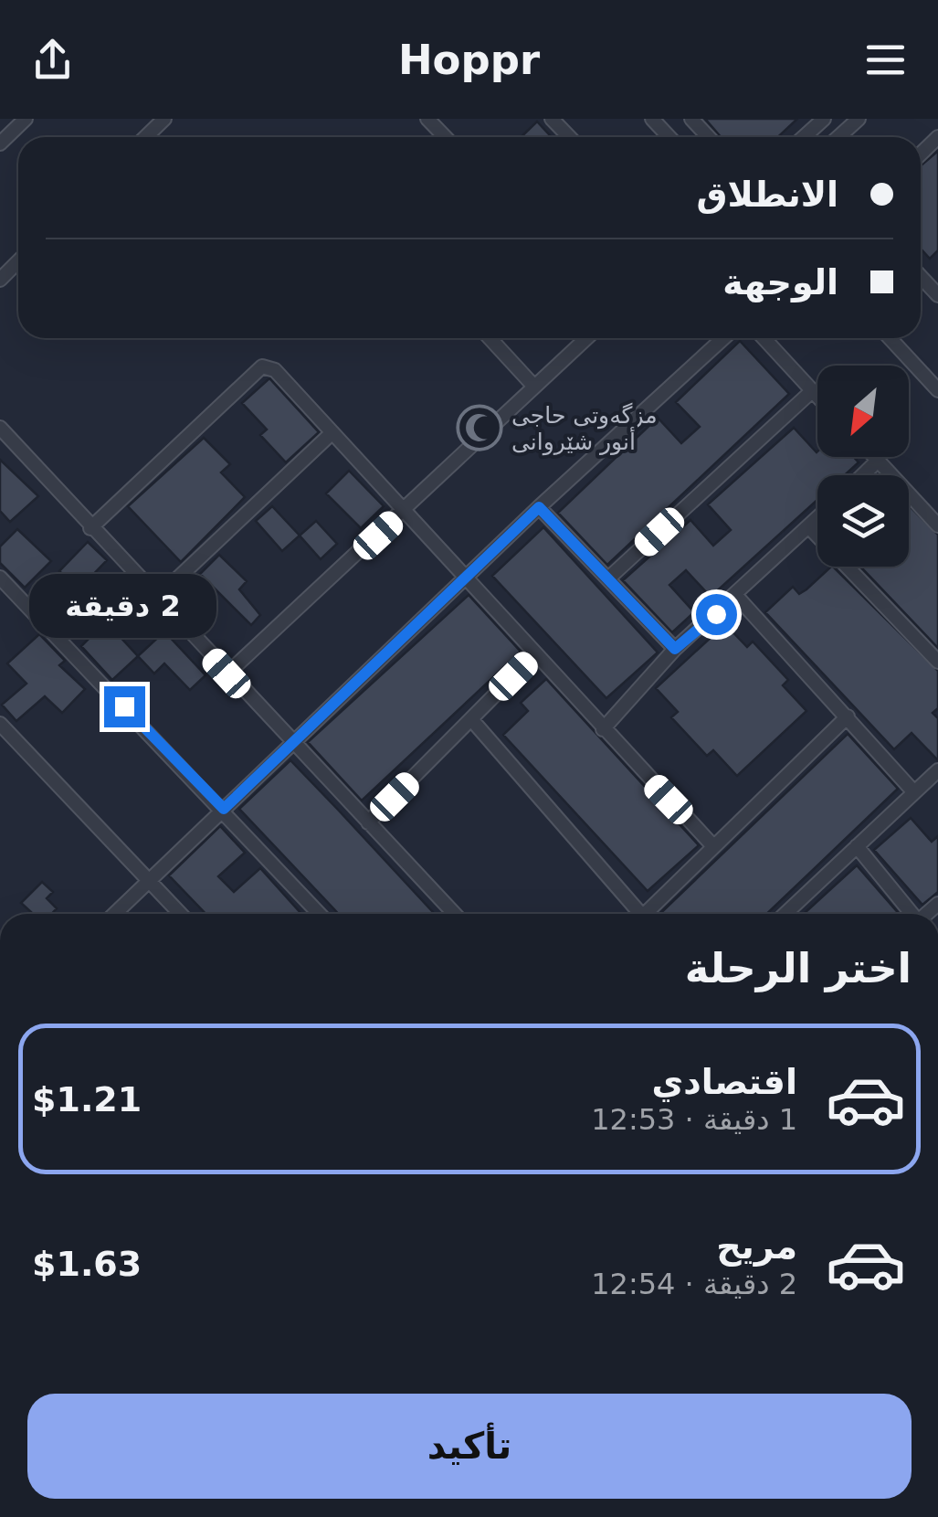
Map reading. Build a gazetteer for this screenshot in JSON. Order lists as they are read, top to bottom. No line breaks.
{"places":{"mosque":["مزگەوتی حاجی أنور شێروانی"]},"north":"bottom left","page":{"header":"Hoppr","banner":["الانطلاق","الوجهة"],"bubble":"2 دقيقة","heading":"اختر الرحلة","list":[{"name":"اقتصادي","note":"1 دقيقة · 12:53","value":"$1.21"},{"name":"مريح","note":"2 دقيقة · 12:54","value":"$1.63"}],"buttons":"تأكيد"}}
